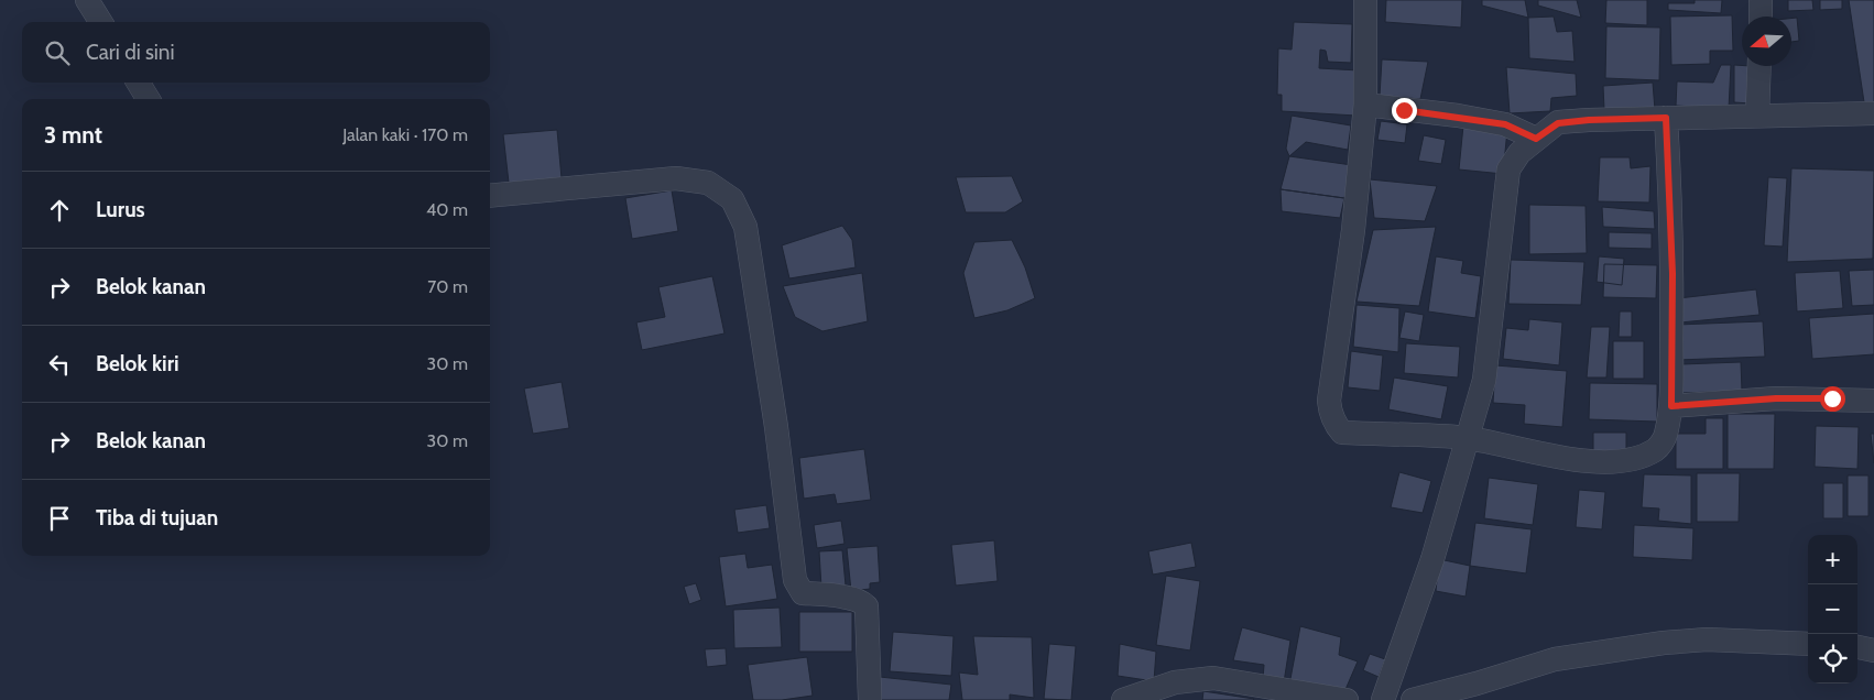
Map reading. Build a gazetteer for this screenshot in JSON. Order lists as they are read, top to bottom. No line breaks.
{"north":"left","page":{"search":"Cari di sini","heading":["3 mnt","Jalan kaki · 170 m"],"list":[["Lurus","40 m"],["Belok kanan","70 m"],["Belok kiri","30 m"],["Belok kanan","30 m"],"Tiba di tujuan"],"map_buttons":["+","−"]}}
